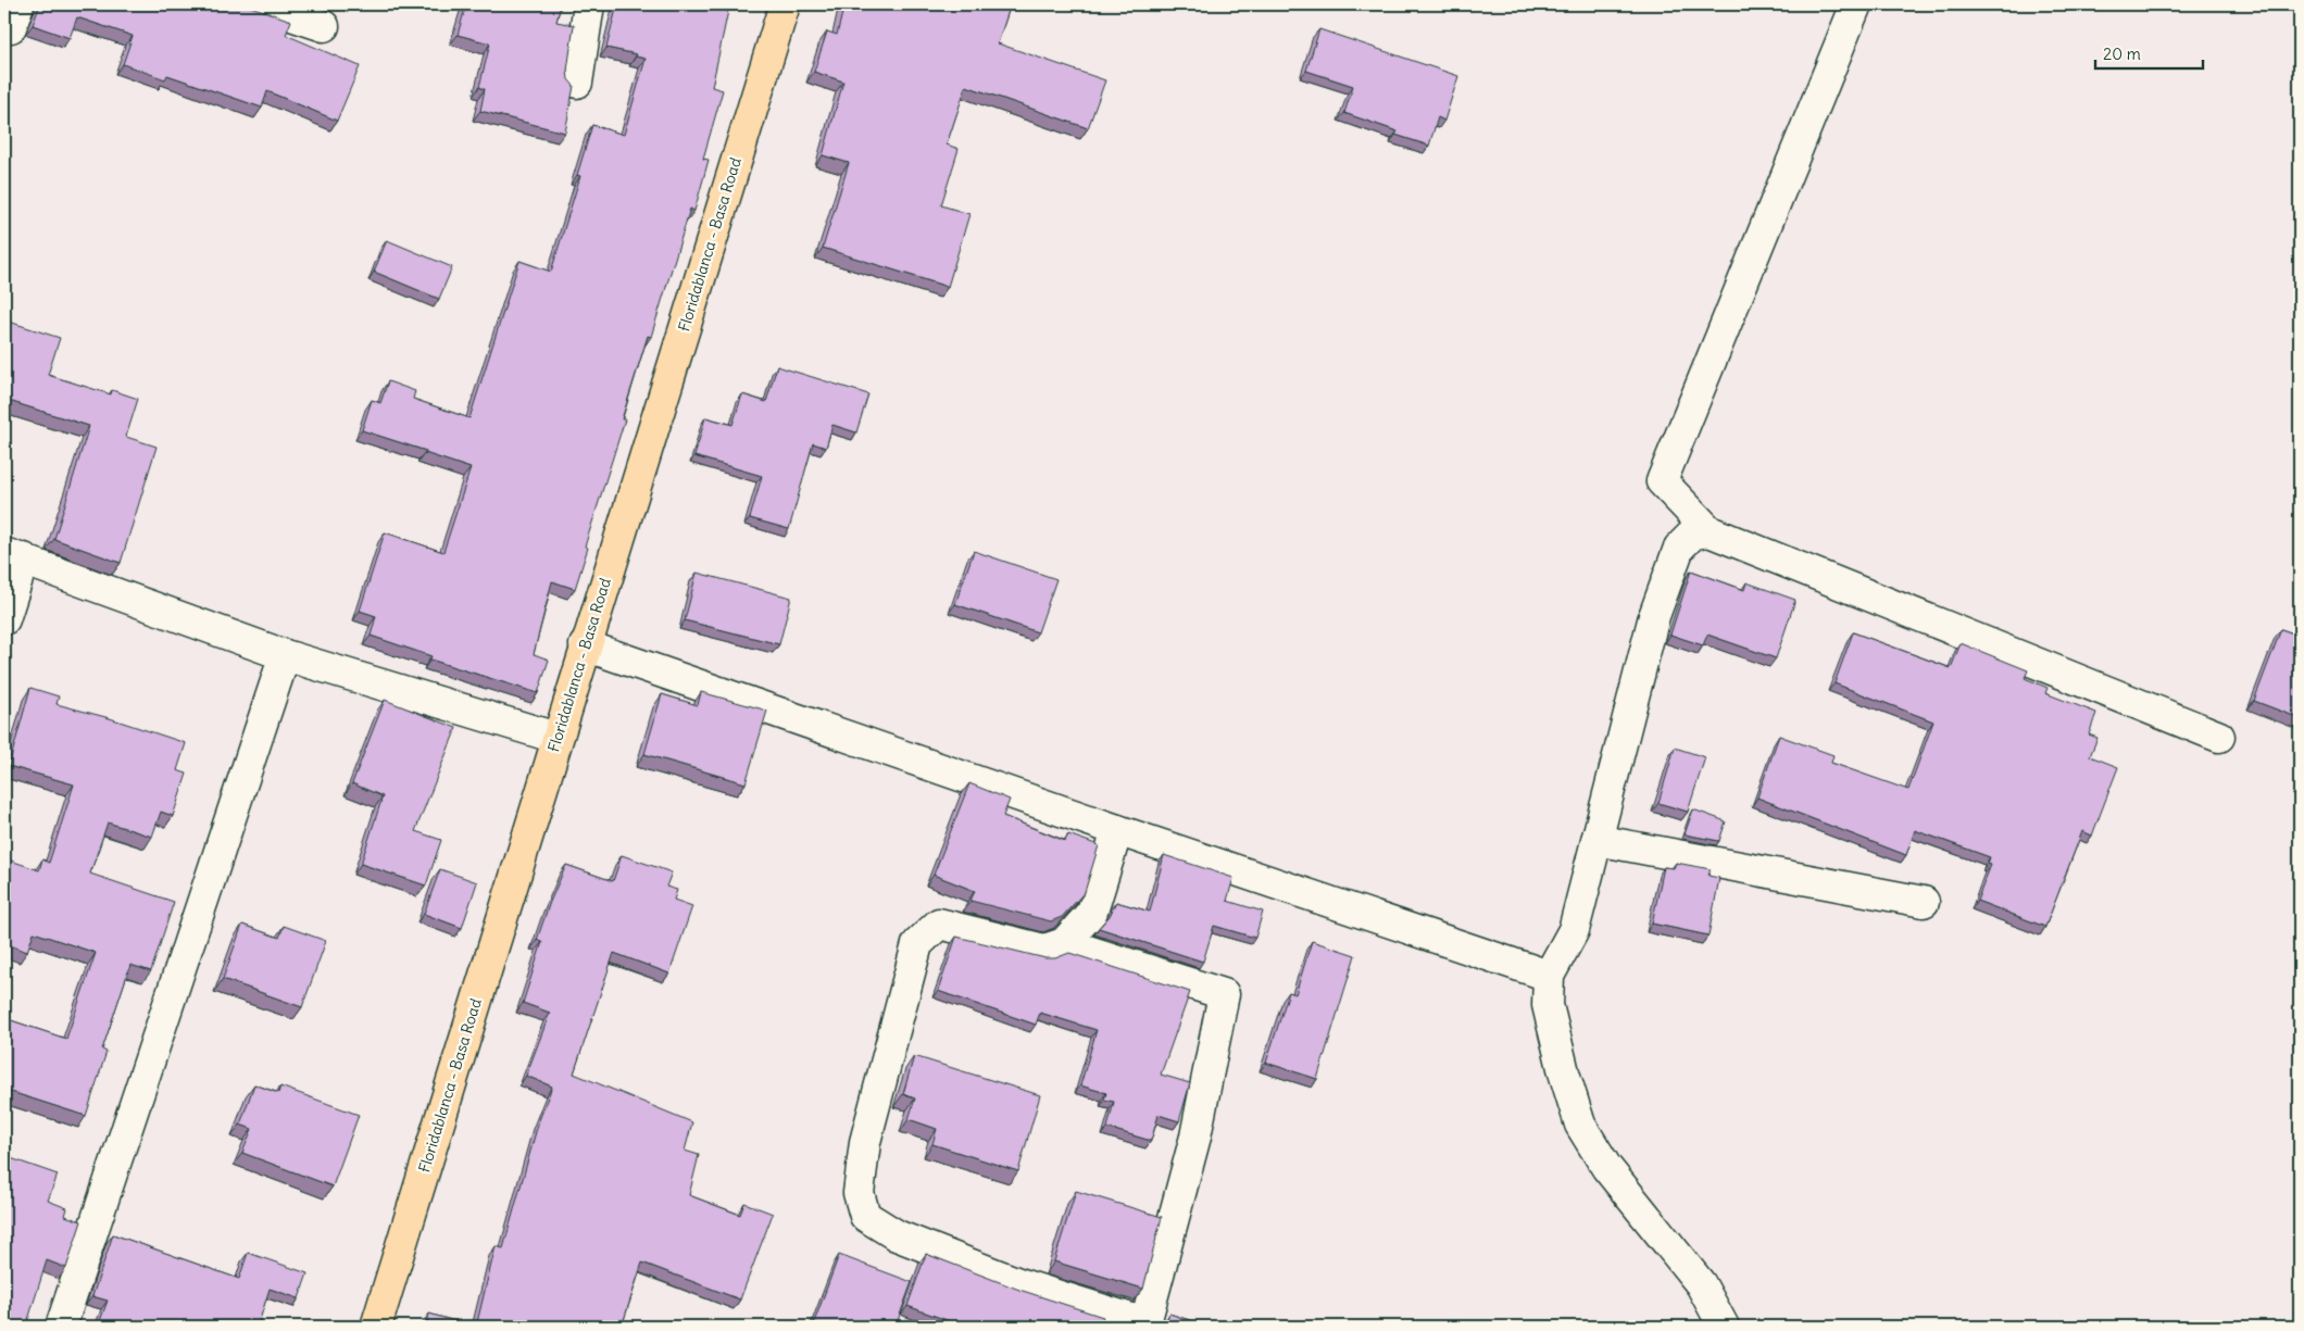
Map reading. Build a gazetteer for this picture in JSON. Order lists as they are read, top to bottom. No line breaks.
{"streets":{"main road":["Floridablanca - Basa Road"]},"scale_bar":"20 m"}
